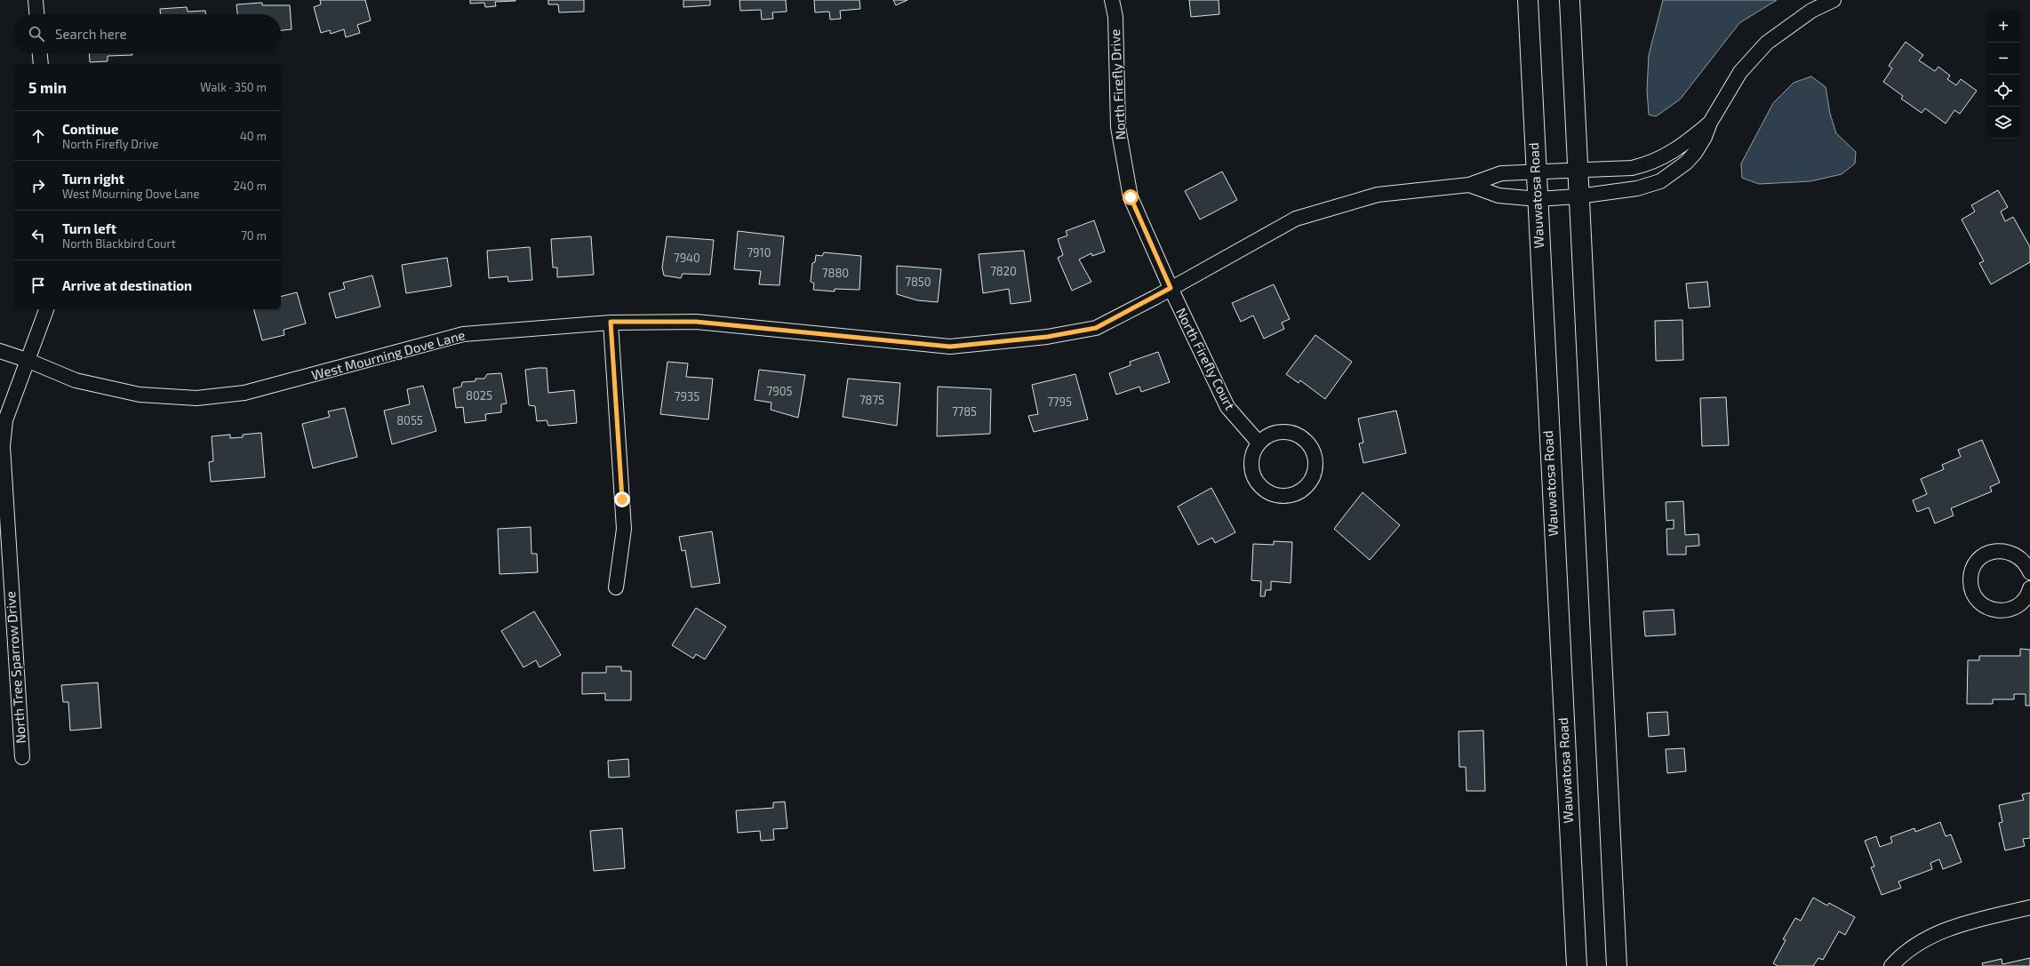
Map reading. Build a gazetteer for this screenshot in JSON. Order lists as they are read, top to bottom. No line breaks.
{"streets":{"main road":["Wauwatosa Road"],"street":["North Firefly Drive","West Mourning Dove Lane","North Firefly Court","North Tree Sparrow Drive"]},"crossings":[["North Firefly Drive","West Mourning Dove Lane"],["North Firefly Drive","North Firefly Court"],["West Mourning Dove Lane","North Firefly Court"],["West Mourning Dove Lane","North Tree Sparrow Drive"]],"house_numbers":["7910","7940","7820","7880","7850","7905","8025","7935","7875","7795","7785","8055"],"page":{"map_buttons":["+","−"],"search":"Search here","heading":["5 min","Walk · 350 m"],"list":[["Continue","North Firefly Drive","40 m"],["Turn right","West Mourning Dove Lane","240 m"],["Turn left","North Blackbird Court","70 m"],"Arrive at destination"]}}
